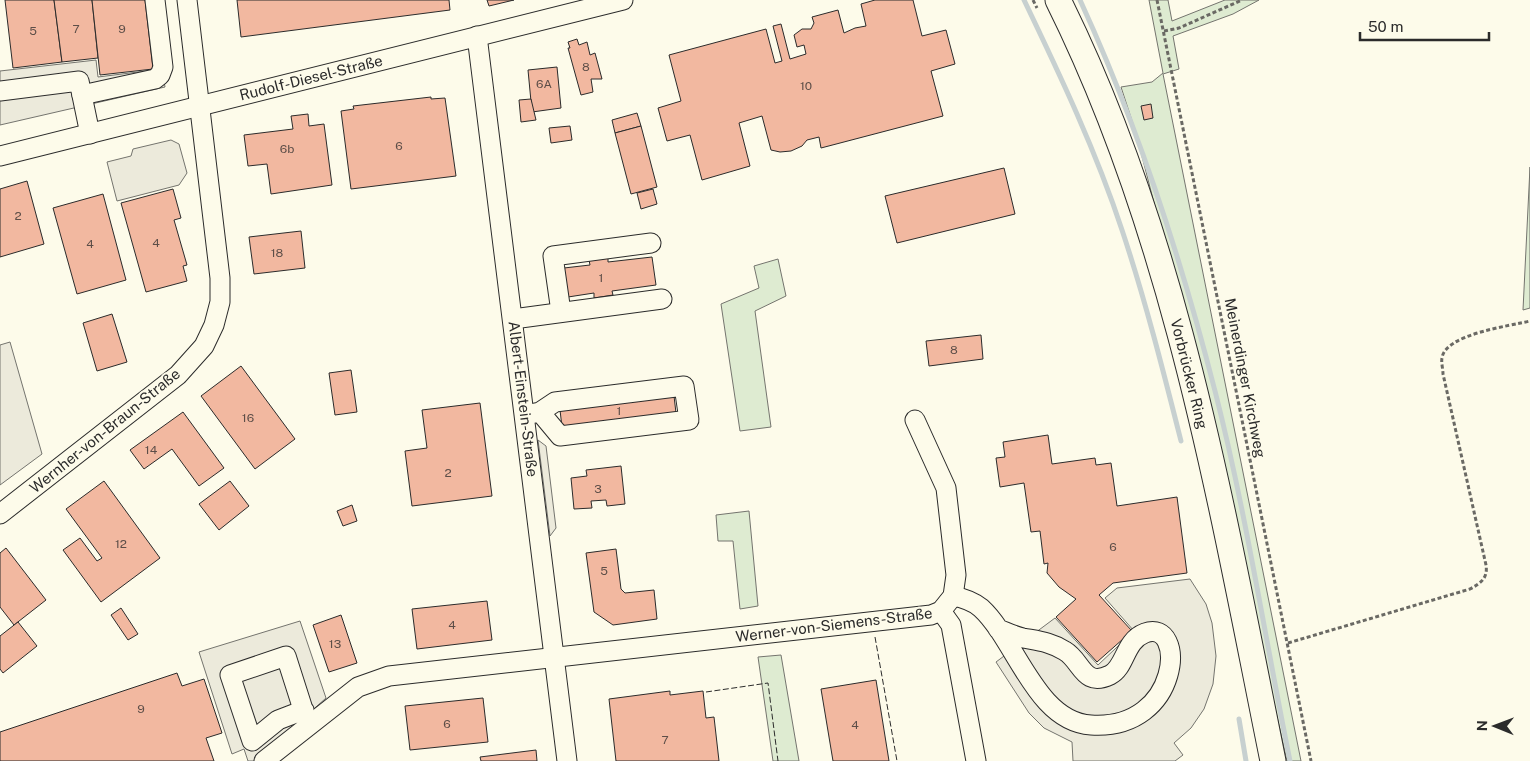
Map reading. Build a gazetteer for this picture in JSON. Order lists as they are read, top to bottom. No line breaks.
{"streets":{"main road":["Vorbrücker Ring"],"street":["Rudolf-Diesel-Straße","Albert-Einstein-Straße","Wernher-von-Braun-Straße","Werner-von-Siemens-Straße"],"path":["Meinerdinger Kirchweg"]},"crossings":[["Rudolf-Diesel-Straße","Albert-Einstein-Straße"],["Rudolf-Diesel-Straße","Wernher-von-Braun-Straße"],["Albert-Einstein-Straße","Werner-von-Siemens-Straße"]],"house_numbers":["7","9","5","8","6A","10","6","6b","2","4","4","18","1","8","1","16","14","2","3","12","6","5","4","13","9","6","4","7"],"scale_bar":"50 m","north":"left"}
